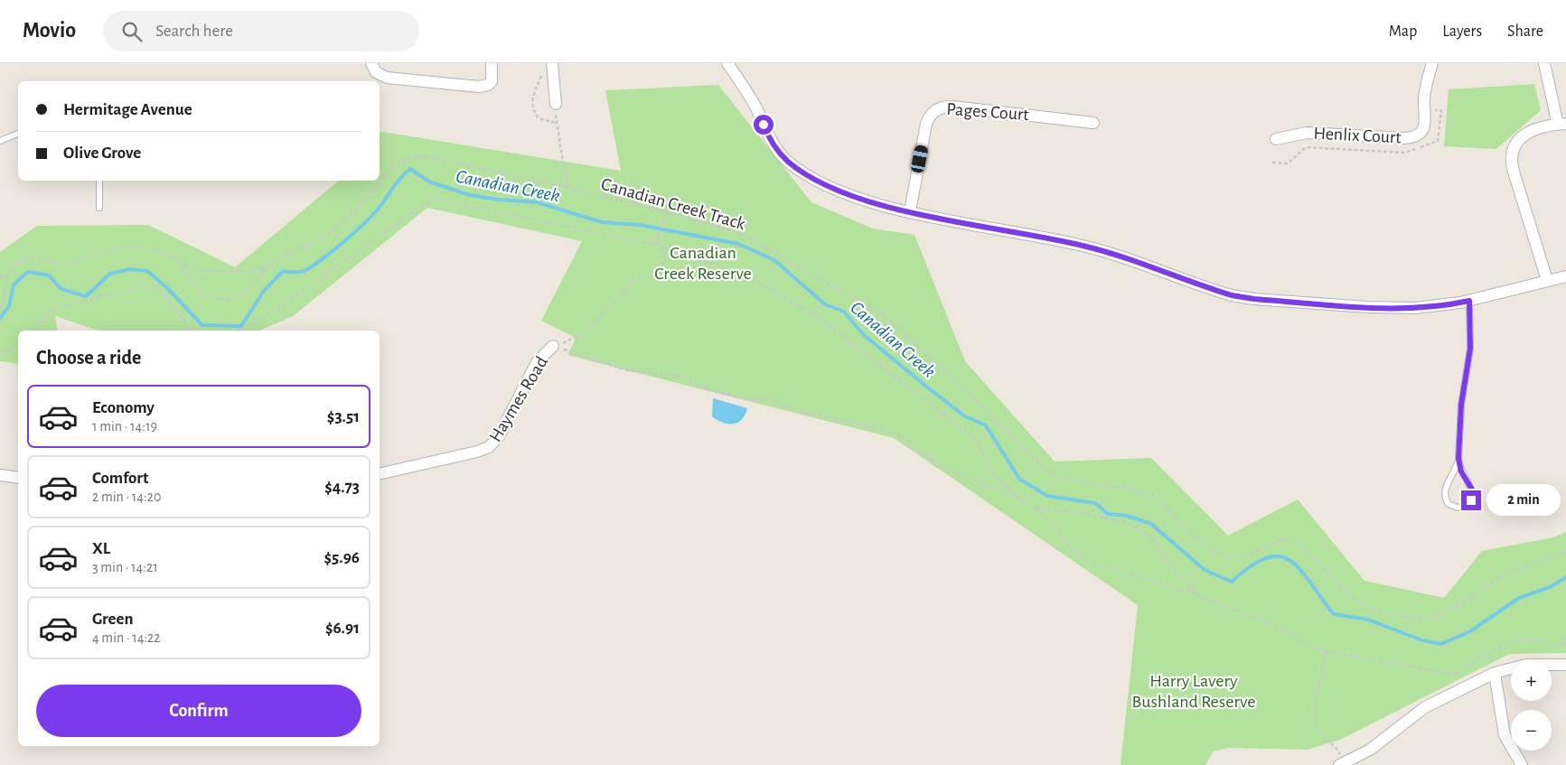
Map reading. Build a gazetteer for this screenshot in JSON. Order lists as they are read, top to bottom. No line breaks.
{"streets":{"street":["Pages Court","Henlix Court","Haymes Road"],"path":["Canadian Creek Track"]},"water":["Canadian Creek"],"parks":["Canadian Creek Reserve","Harry Lavery Bushland Reserve"],"page":{"header":"Movio","search":"Search here","nav":["Map","Layers","Share"],"banner":["Hermitage Avenue","Olive Grove"],"heading":"Choose a ride","list":[{"name":"Economy","note":"1 min · 14:19","value":"$3.51"},{"name":"Comfort","note":"2 min · 14:20","value":"$4.73"},{"name":"XL","note":"3 min · 14:21","value":"$5.96"},{"name":"Green","note":"4 min · 14:22","value":"$6.91"}],"bubble":"2 min","map_buttons":["+","−"],"buttons":"Confirm"}}
